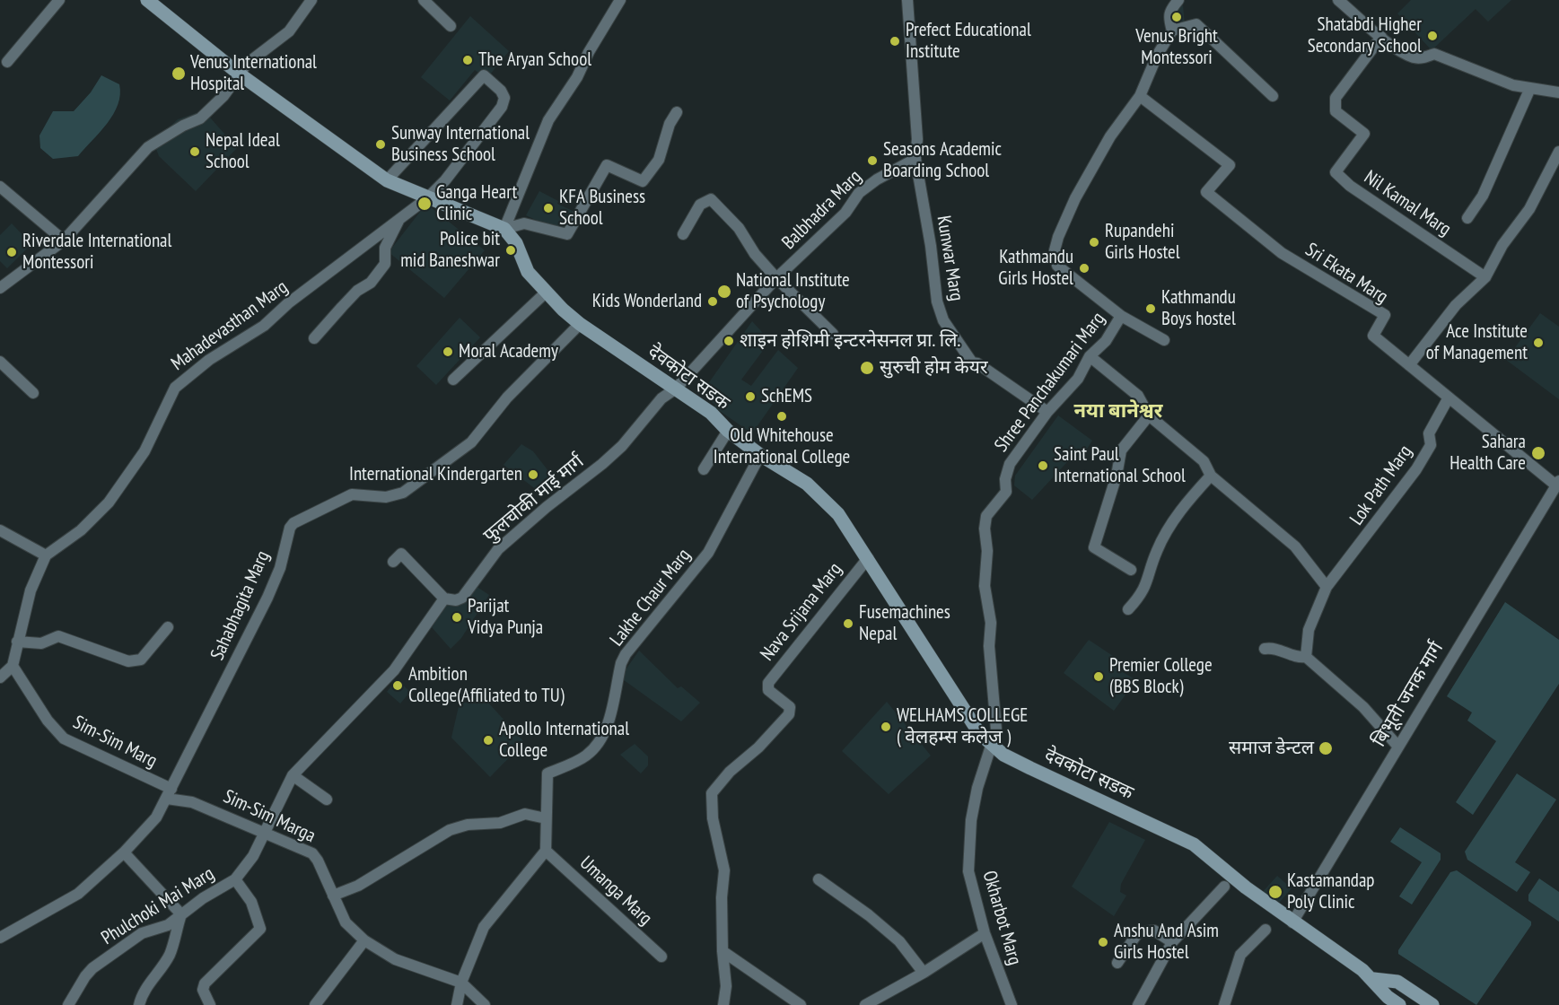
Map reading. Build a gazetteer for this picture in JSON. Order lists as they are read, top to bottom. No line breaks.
{"streets":{"main road":["देवकोटा सडक"],"street":["Nil Kamal Marg","Balbhadra Marg","Kunwar Marg","Sri Ekata Marg","Mahadevasthan Marg","Shree Panchakumari Marg","Lok Path Marg","फुलचोकी माई मार्ग","Lakhe Chaur Marg","Sahabhagita Marg","Nava Srijana Marg","बिभूती जनक मार्ग","Sim-Sim Marg","Sim-Sim Marga","Umanga Marg","Phulchoki Mai Marg","Okharbot Marg"]},"crossings":[["Balbhadra Marg","Kunwar Marg"],["Balbhadra Marg","देवकोटा सडक"],["Balbhadra Marg","फुलचोकी माई मार्ग"],["Kunwar Marg","Shree Panchakumari Marg"],["Sri Ekata Marg","Shree Panchakumari Marg"],["Sri Ekata Marg","Lok Path Marg"],["Sri Ekata Marg","बिभूती जनक मार्ग"],["देवकोटा सडक","Shree Panchakumari Marg"],["देवकोटा सडक","फुलचोकी माई मार्ग"],["देवकोटा सडक","Lakhe Chaur Marg"],["देवकोटा सडक","Sahabhagita Marg"],["देवकोटा सडक","Nava Srijana Marg"],["देवकोटा सडक","बिभूती जनक मार्ग"],["देवकोटा सडक","Okharbot Marg"],["Shree Panchakumari Marg","Okharbot Marg"],["Lakhe Chaur Marg","Umanga Marg"],["Sahabhagita Marg","Sim-Sim Marg"],["Sahabhagita Marg","Sim-Sim Marga"],["Sim-Sim Marg","Sim-Sim Marga"],["Sim-Sim Marga","Phulchoki Mai Marg"]],"districts":["नया बानेश्वर"],"places":["Venus Bright Montessori","Shatabdi Higher Secondary School","Prefect Educational Institute","The Aryan School","Venus International Hospital","Sunway International Business School","Nepal Ideal School","Seasons Academic Boarding School","Ganga Heart Clinic","KFA Business School","Rupandehi Girls Hostel","Police bit mid Baneshwar","Riverdale International Montessori","Kathmandu Girls Hostel","National Institute of Psychology","Kids Wonderland","Kathmandu Boys hostel","शाइन होशिमी इन्टरनेसनल प्रा. लि.","Ace Institute of Management","Moral Academy","सुरुची होम केयर","SchEMS","Old Whitehouse International College","Sahara Health Care","Saint Paul International School","International Kindergarten","Parijat Vidya Punja","Fusemachines Nepal","Premier College (BBS Block)","Ambition College(Affiliated to TU)","WELHAMS COLLEGE ( वेलहम्स कलेज )","Apollo International College","समाज डेन्टल","Kastamandap Poly Clinic","Anshu And Asim Girls Hostel"]}
